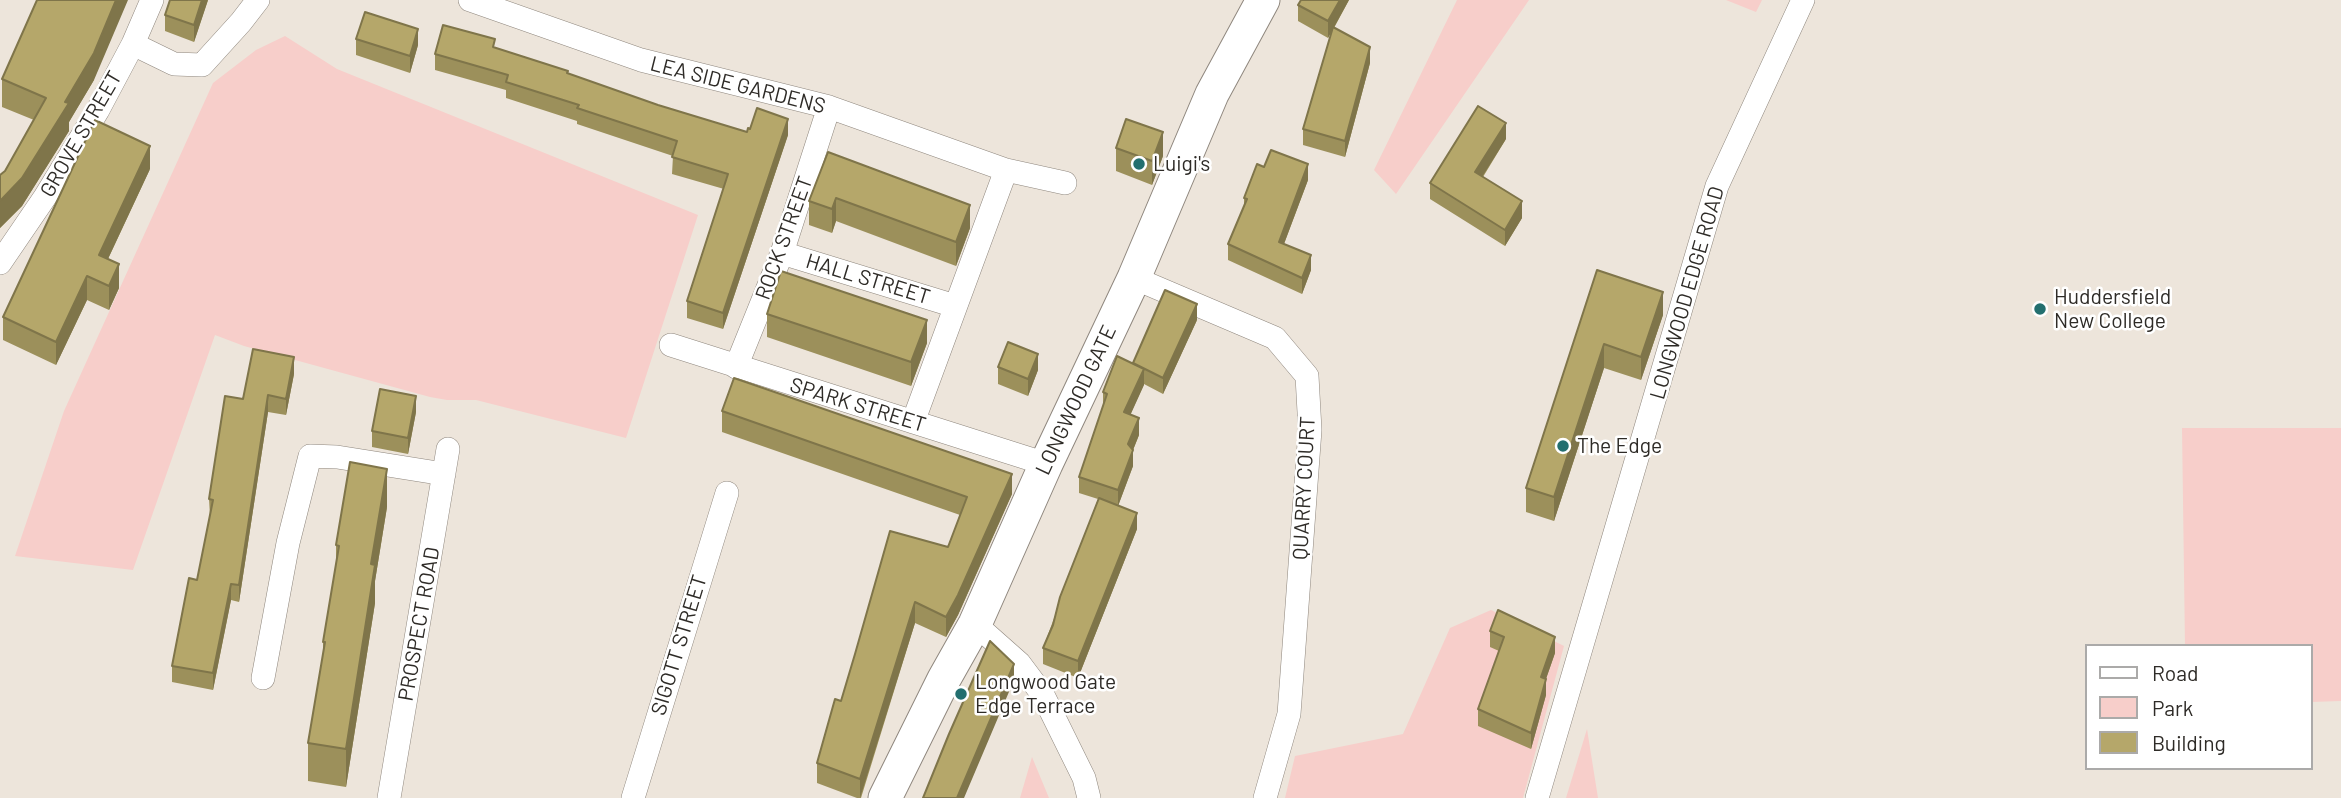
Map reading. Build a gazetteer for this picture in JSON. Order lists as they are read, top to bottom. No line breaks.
{"streets":{"street":["LEA SIDE GARDENS","GROVE STREET","ROCK STREET","HALL STREET","LONGWOOD EDGE ROAD","LONGWOOD GATE","SPARK STREET","QUARRY COURT","PROSPECT ROAD","SIGOTT STREET"]},"crossings":[["LEA SIDE GARDENS","ROCK STREET"],["ROCK STREET","HALL STREET"],["ROCK STREET","SPARK STREET"],["LONGWOOD GATE","SPARK STREET"],["LONGWOOD GATE","QUARRY COURT"]],"places":["Luigi's","Huddersfield New College","The Edge","Longwood Gate Edge Terrace"],"legend":["Road","Park","Building"]}
